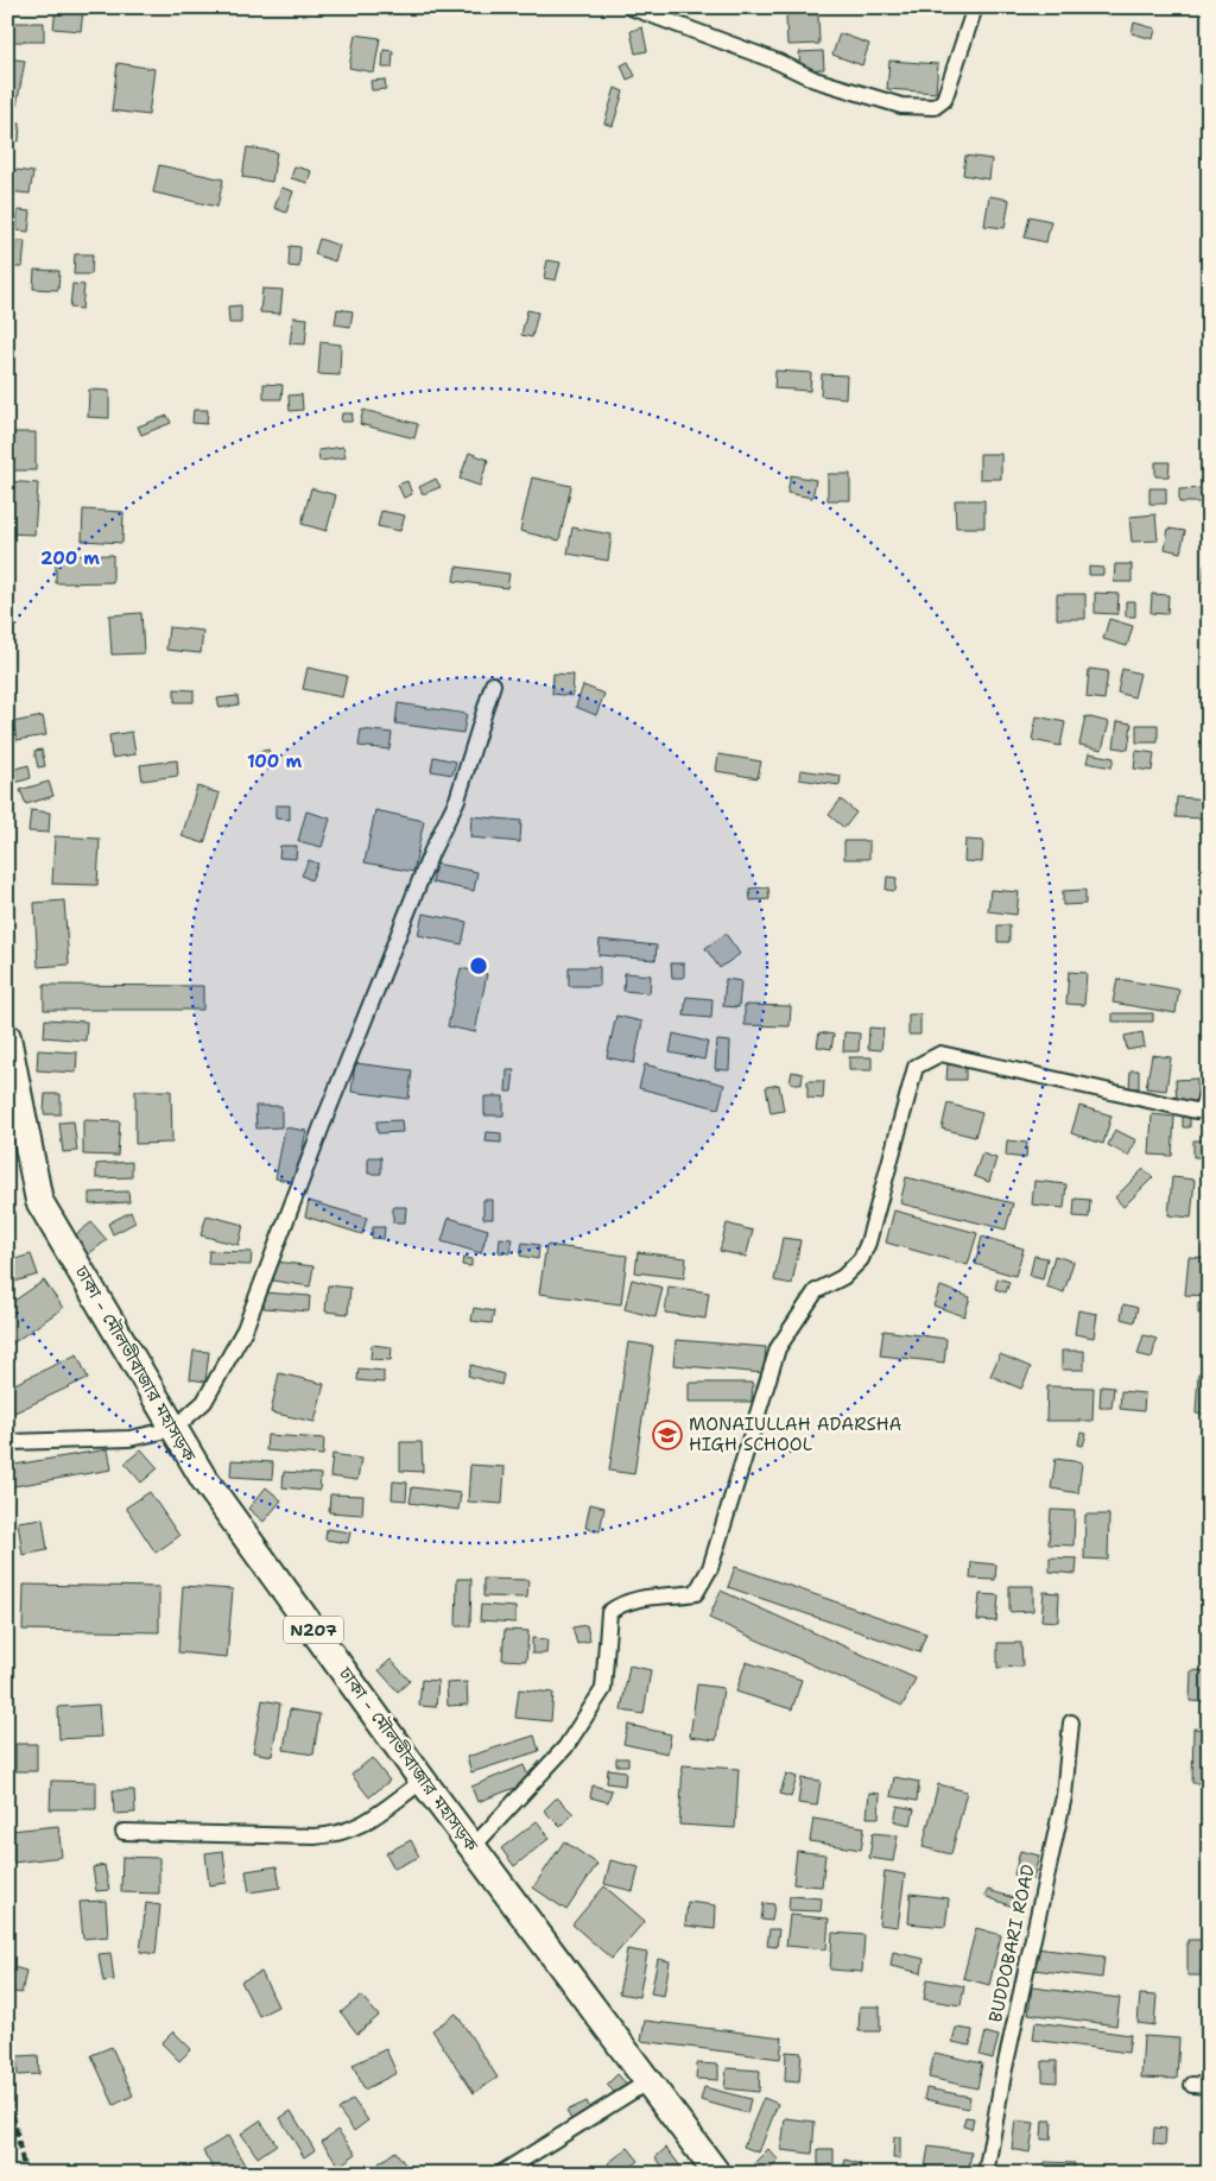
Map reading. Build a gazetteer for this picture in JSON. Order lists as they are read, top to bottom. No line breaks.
{"streets":{"highway":["ঢাকা - মৌলভীবাজার মহাসড়ক","N207"],"street":["BUDDOBARI ROAD"]},"places":{"school or university":["MONAIULLAH ADARSHA HIGH SCHOOL"]},"rings":["200 m","100 m"]}
